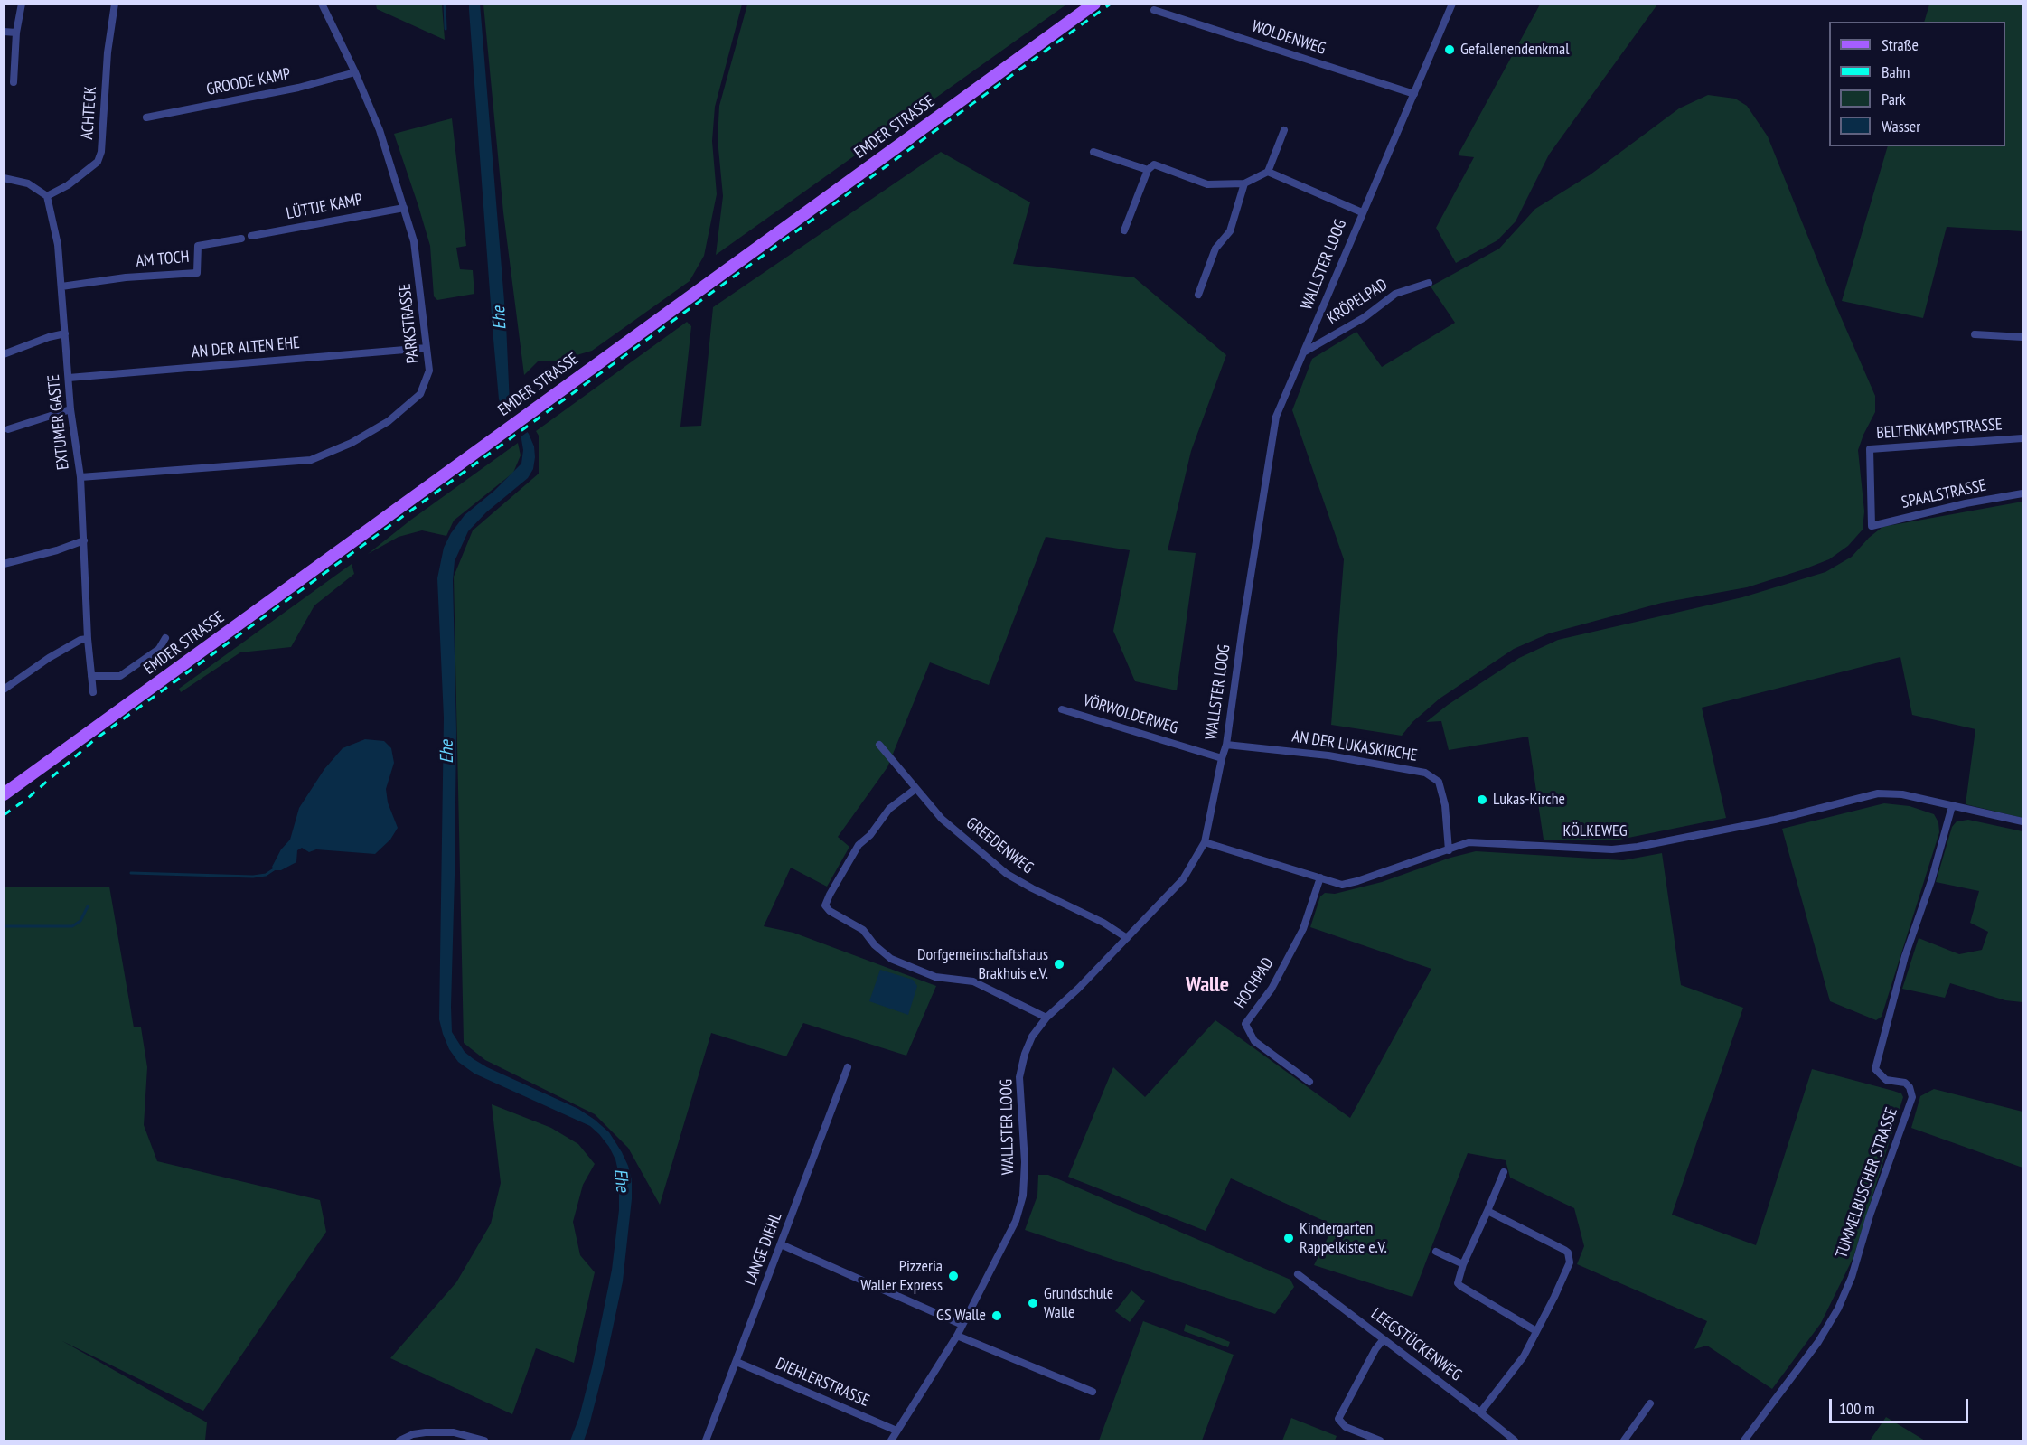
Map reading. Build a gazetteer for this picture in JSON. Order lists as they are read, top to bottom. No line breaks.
{"streets":{"main road":["EMDER STRASSE"],"street":["WOLDENWEG","GROODE KAMP","ACHTECK","LÜTTJE KAMP","AM TOCH","WALLSTER LOOG","KRÖPELPAD","PARKSTRASSE","AN DER ALTEN EHE","EXTUMER GASTE","BELTENKAMPSTRASSE","SPAALSTRASSE","VÖRWOLDERWEG","AN DER LUKASKIRCHE","KÖLKEWEG","GREEDENWEG","HOCHPAD","TUMMELBUSCHER STRASSE","LANGE DIEHL","LEEGSTÜCKENWEG","DIEHLERSTRASSE"]},"crossings":[["WOLDENWEG","WALLSTER LOOG"],["GROODE KAMP","PARKSTRASSE"],["ACHTECK","EXTUMER GASTE"],["LÜTTJE KAMP","PARKSTRASSE"],["AM TOCH","EXTUMER GASTE"],["WALLSTER LOOG","KRÖPELPAD"],["WALLSTER LOOG","VÖRWOLDERWEG"],["WALLSTER LOOG","AN DER LUKASKIRCHE"],["WALLSTER LOOG","KÖLKEWEG"],["WALLSTER LOOG","GREEDENWEG"],["WALLSTER LOOG","DIEHLERSTRASSE"],["PARKSTRASSE","AN DER ALTEN EHE"],["PARKSTRASSE","EXTUMER GASTE"],["AN DER ALTEN EHE","EXTUMER GASTE"],["BELTENKAMPSTRASSE","SPAALSTRASSE"],["AN DER LUKASKIRCHE","KÖLKEWEG"],["KÖLKEWEG","HOCHPAD"],["KÖLKEWEG","TUMMELBUSCHER STRASSE"],["LANGE DIEHL","DIEHLERSTRASSE"]],"districts":["Walle"],"water":["Ehe"],"places":["Gefallenendenkmal","Lukas-Kirche","Dorfgemeinschaftshaus Brakhuis e.V.","Kindergarten Rappelkiste e.V.","Pizzeria Waller Express","Grundschule Walle","GS Walle"],"legend":["Straße","Bahn","Park","Wasser"],"scale_bar":"100 m"}
